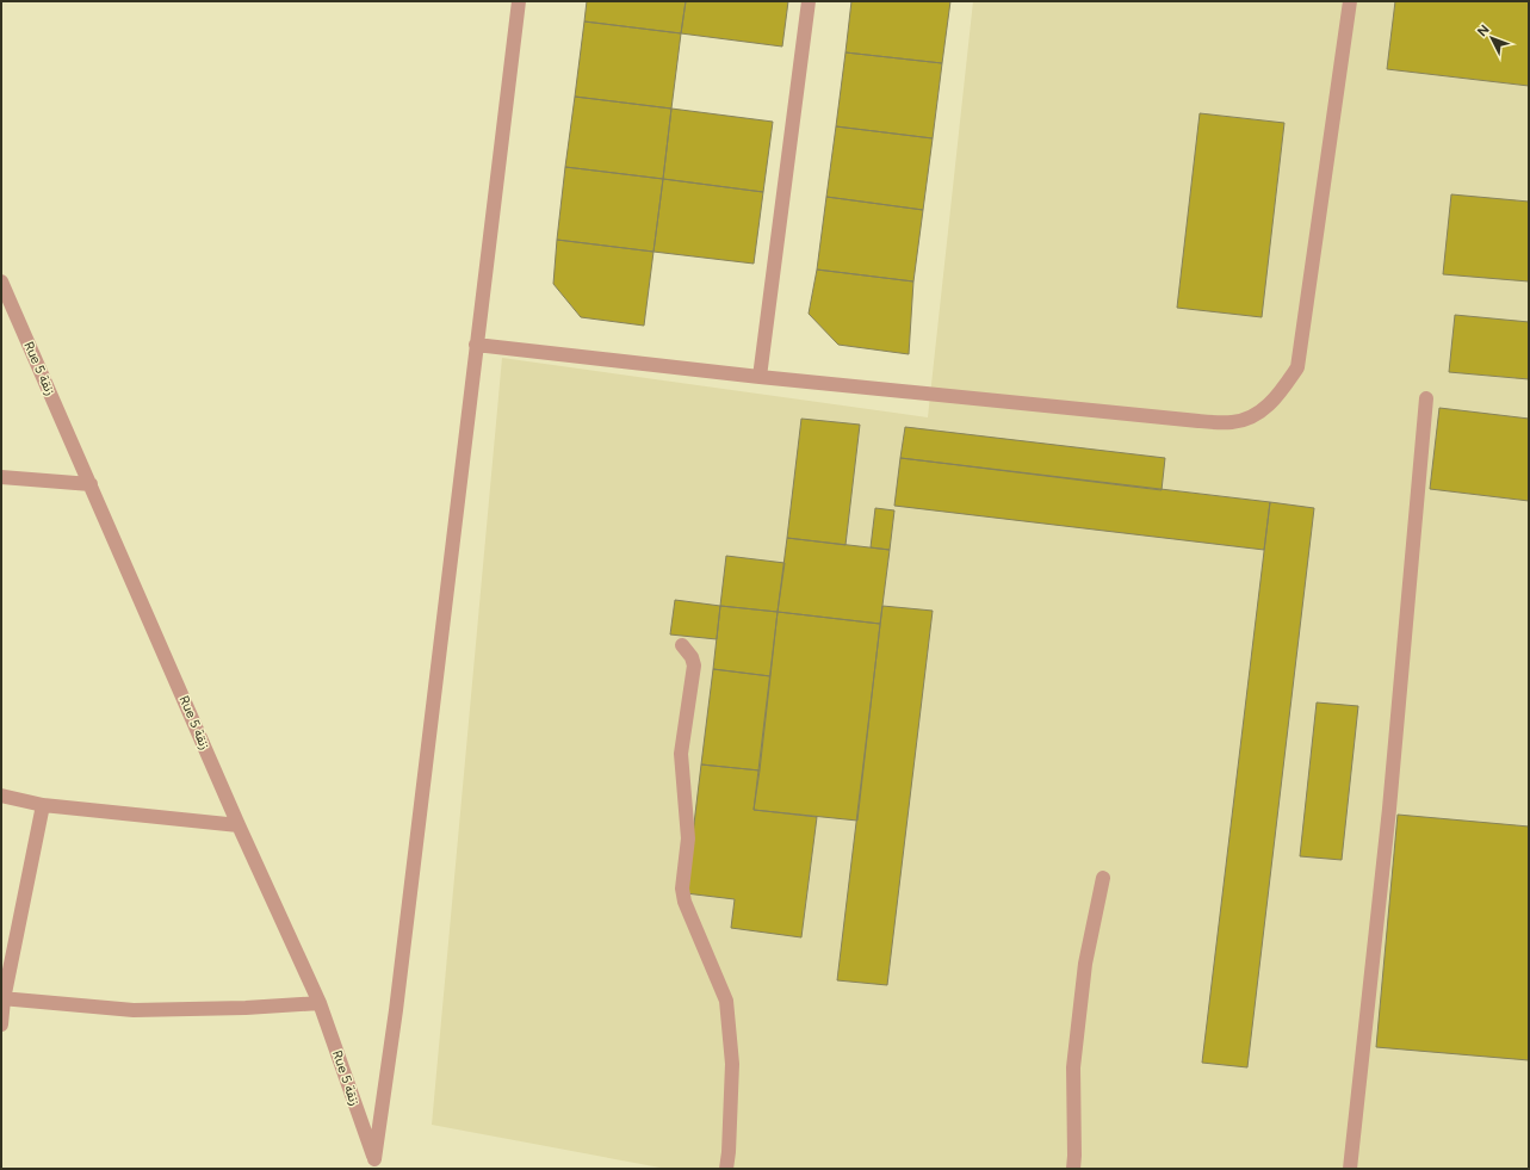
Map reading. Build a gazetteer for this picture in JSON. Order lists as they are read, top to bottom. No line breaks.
{"streets":{"street":["Rue 5 زنقة"]},"north":"top left"}
